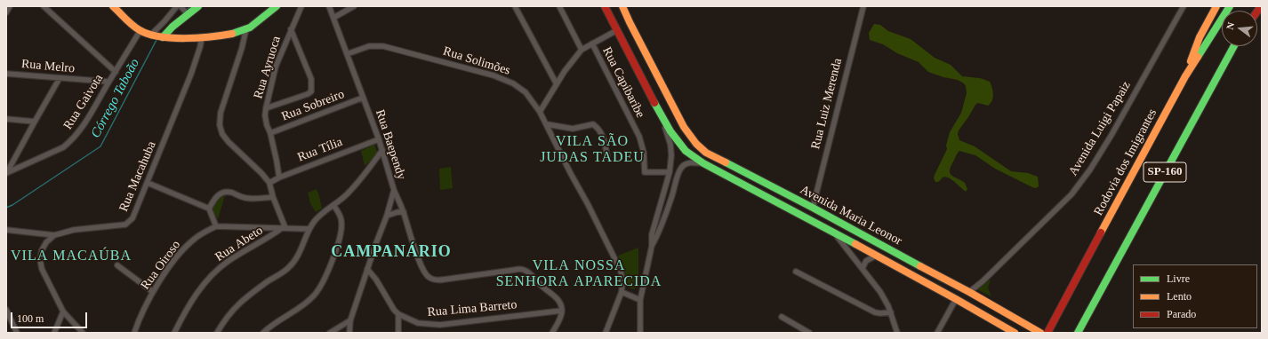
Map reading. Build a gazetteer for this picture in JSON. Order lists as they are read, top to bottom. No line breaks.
{"streets":{"main road":["Rodovia dos Imigrantes","SP-160","Avenida Maria Leonor"],"street":["Rua Solimões","Rua Melro","Rua Ayruoca","Rua Capibaribe","Rua Gaivota","Rua Luiz Merenda","Rua Sobreiro","Avenida Luigi Papaiz","Rua Baependy","Rua Tília","Rua Macahuba","Rua Abeto","Rua Oiroso","Rua Lima Barreto"]},"crossings":[["Rua Solimões","Rua Baependy"],["Rua Melro","Rua Gaivota"],["Rua Ayruoca","Rua Sobreiro"],["Rua Ayruoca","Rua Tília"],["Rua Luiz Merenda","Avenida Maria Leonor"],["Rua Sobreiro","Rua Baependy"],["Avenida Luigi Papaiz","Avenida Maria Leonor"],["Rua Baependy","Rua Tília"],["Rua Baependy","Rua Lima Barreto"]],"districts":["VILA SÃO JUDAS TADEU","CAMPANÁRIO","VILA MACAÚBA","VILA NOSSA SENHORA APARECIDA"],"water":["Córrego Taboão"],"legend":["Livre","Lento","Parado"],"scale_bar":"100 m","north":"left"}
